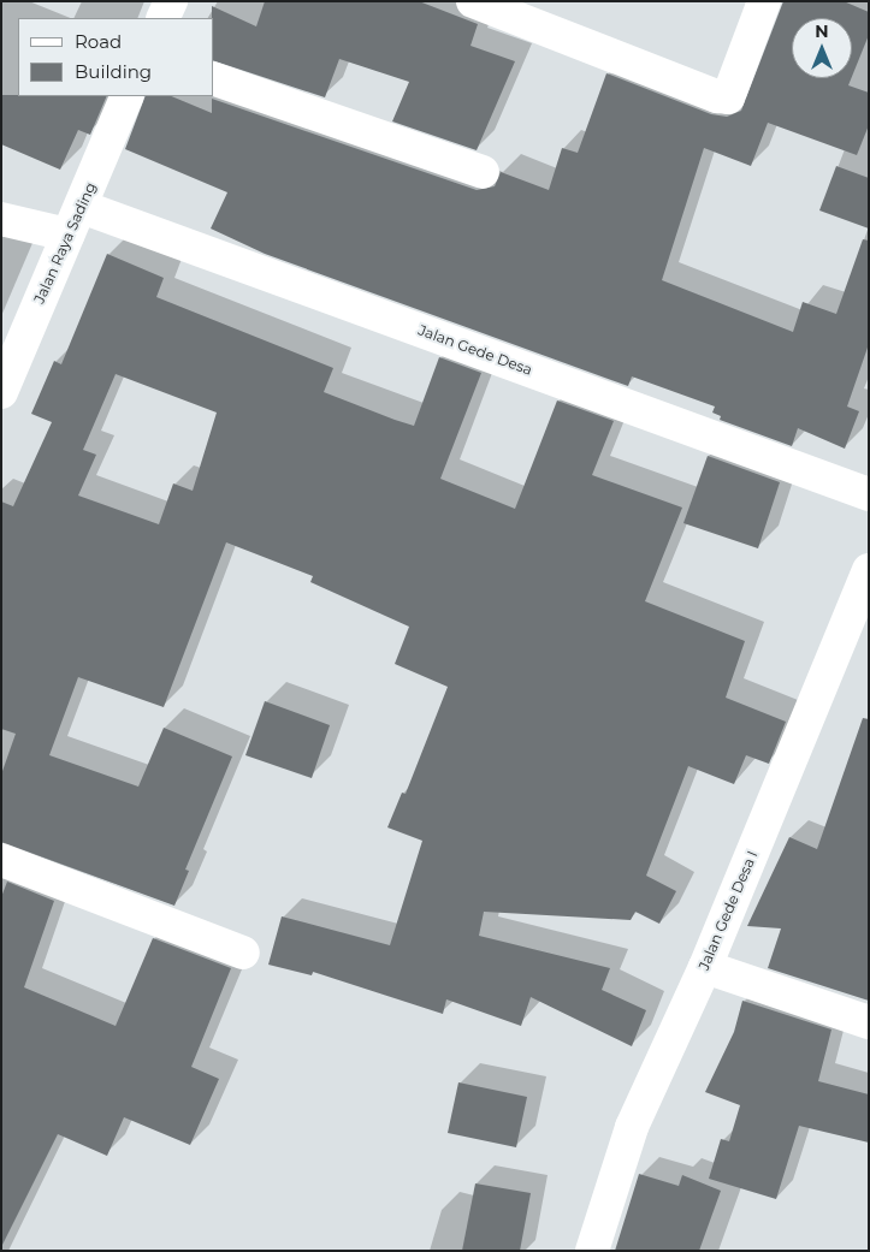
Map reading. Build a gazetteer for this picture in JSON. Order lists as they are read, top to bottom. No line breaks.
{"streets":{"street":["Jalan Raya Sading","Jalan Gede Desa","Jalan Gede Desa I"]},"crossings":[["Jalan Raya Sading","Jalan Gede Desa"]],"legend":["Road","Building"],"north":"top"}
